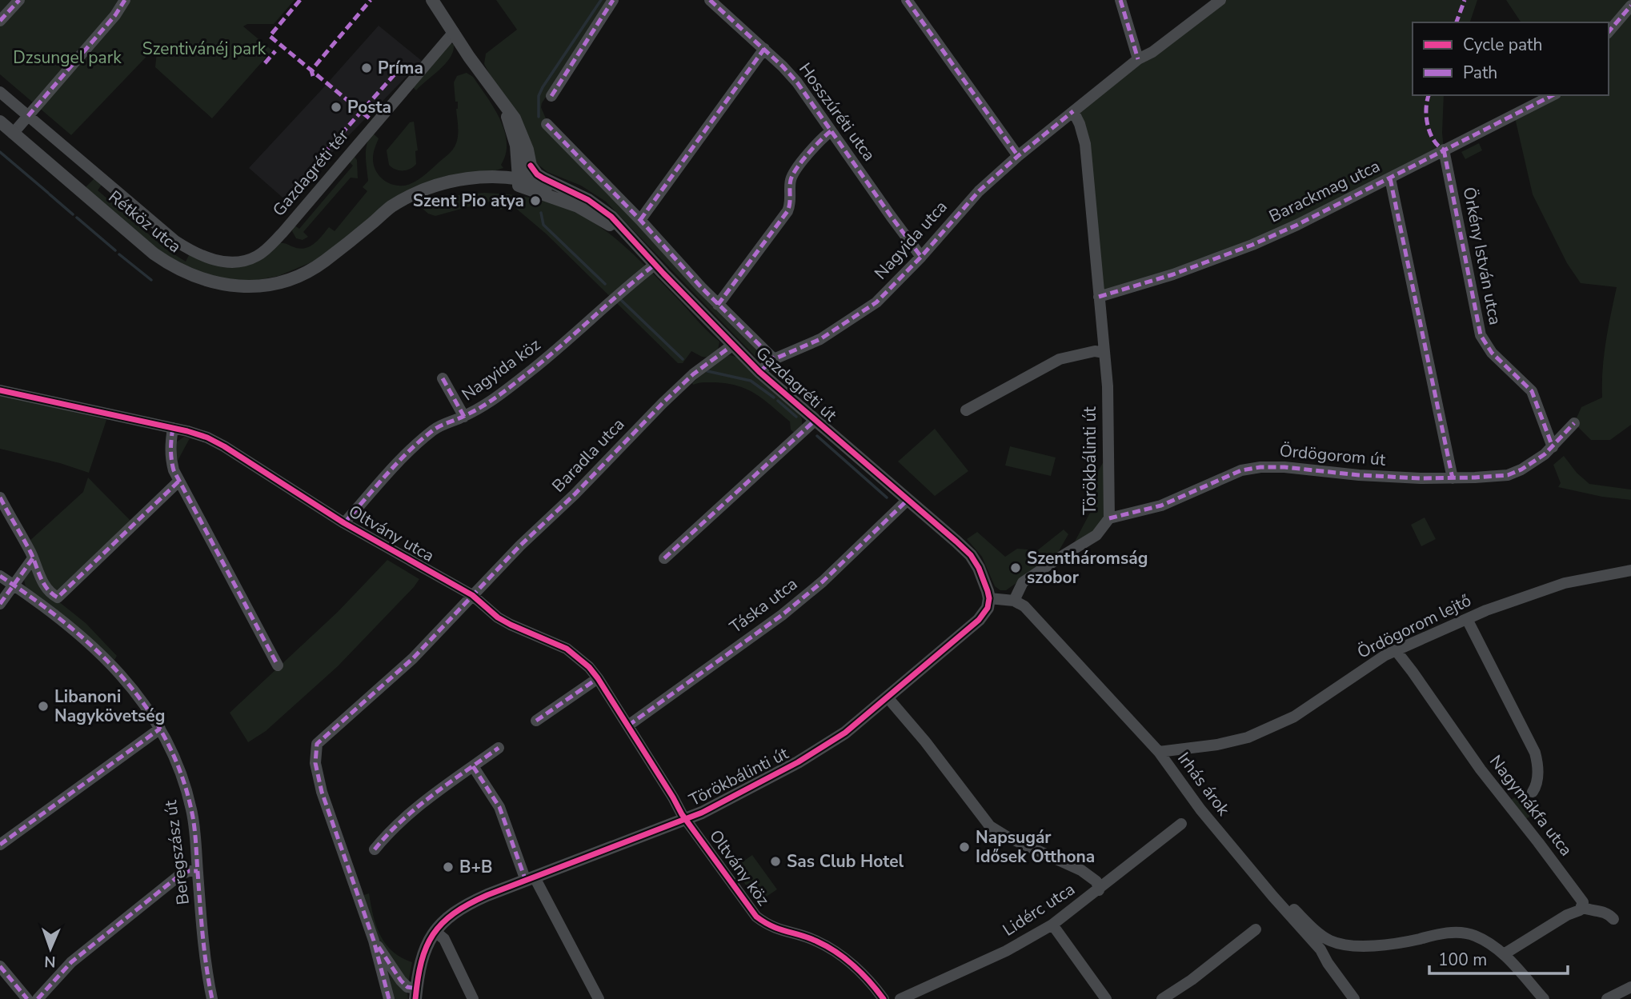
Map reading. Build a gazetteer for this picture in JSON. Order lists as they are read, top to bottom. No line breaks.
{"streets":{"street":["Hosszúréti utca","Gazdagréti tér","Barackmag utca","Rétköz utca","Nagyida utca","Örkény István utca","Nagyida köz","Gazdagréti út","Baradla utca","Ördögorom út","Törökbálinti út","Oltvány utca","Táska utca","Ördögorom lejtő","Irhás árok","Nagymákfa utca","Beregszász út","Oltvány köz","Lidérc utca"]},"crossings":[["Hosszúréti utca","Nagyida utca"],["Gazdagréti tér","Rétköz utca"],["Barackmag utca","Örkény István utca"],["Barackmag utca","Törökbálinti út"],["Rétköz utca","Gazdagréti út"],["Nagyida utca","Gazdagréti út"],["Nagyida utca","Törökbálinti út"],["Örkény István utca","Ördögorom út"],["Nagyida köz","Gazdagréti út"],["Nagyida köz","Oltvány utca"],["Gazdagréti út","Baradla utca"],["Gazdagréti út","Törökbálinti út"],["Gazdagréti út","Táska utca"],["Baradla utca","Oltvány utca"],["Ördögorom út","Törökbálinti út"],["Törökbálinti út","Oltvány utca"],["Törökbálinti út","Irhás árok"],["Törökbálinti út","Oltvány köz"],["Oltvány utca","Táska utca"],["Oltvány utca","Oltvány köz"],["Ördögorom lejtő","Irhás árok"],["Ördögorom lejtő","Nagymákfa utca"]],"parks":["Szentivánéj park","Dzsungel park"],"places":["Príma","Posta","Szent Pio atya","Szentháromság szobor","Libanoni Nagykövetség","Napsugár Idősek Otthona","Sas Club Hotel","B+B"],"legend":["Cycle path","Path"],"scale_bar":"100 m","north":"bottom"}
